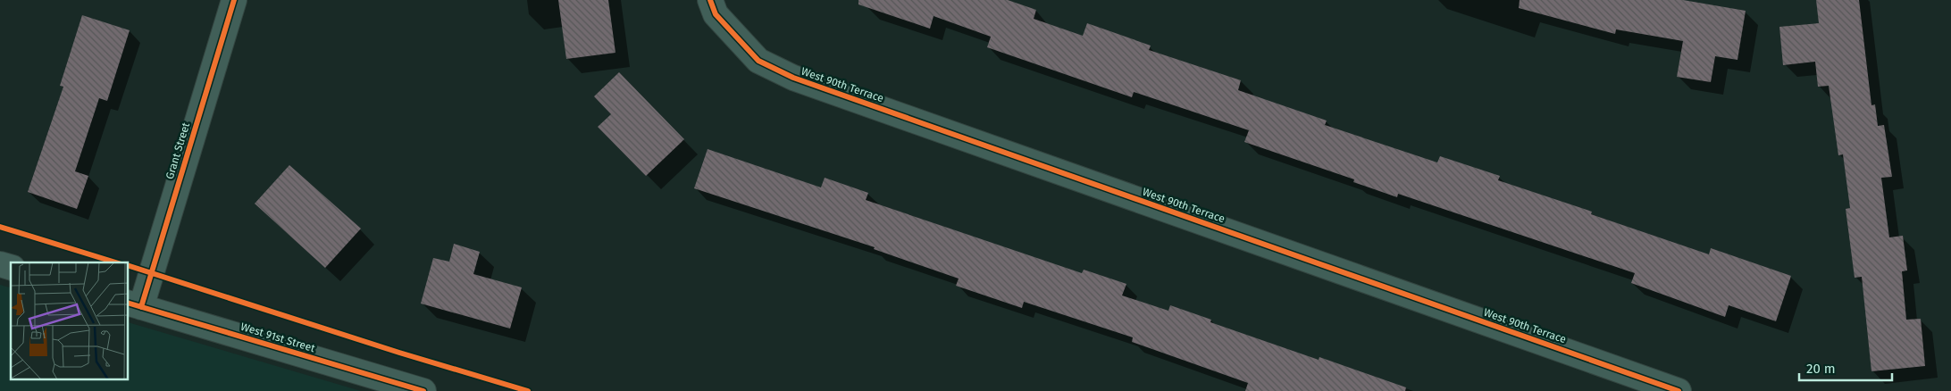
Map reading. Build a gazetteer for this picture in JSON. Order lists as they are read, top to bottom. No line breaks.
{"streets":{"street":["West 90th Terrace","Grant Street","West 91st Street"]},"crossings":[["Grant Street","West 91st Street"]],"scale_bar":"20 m"}
